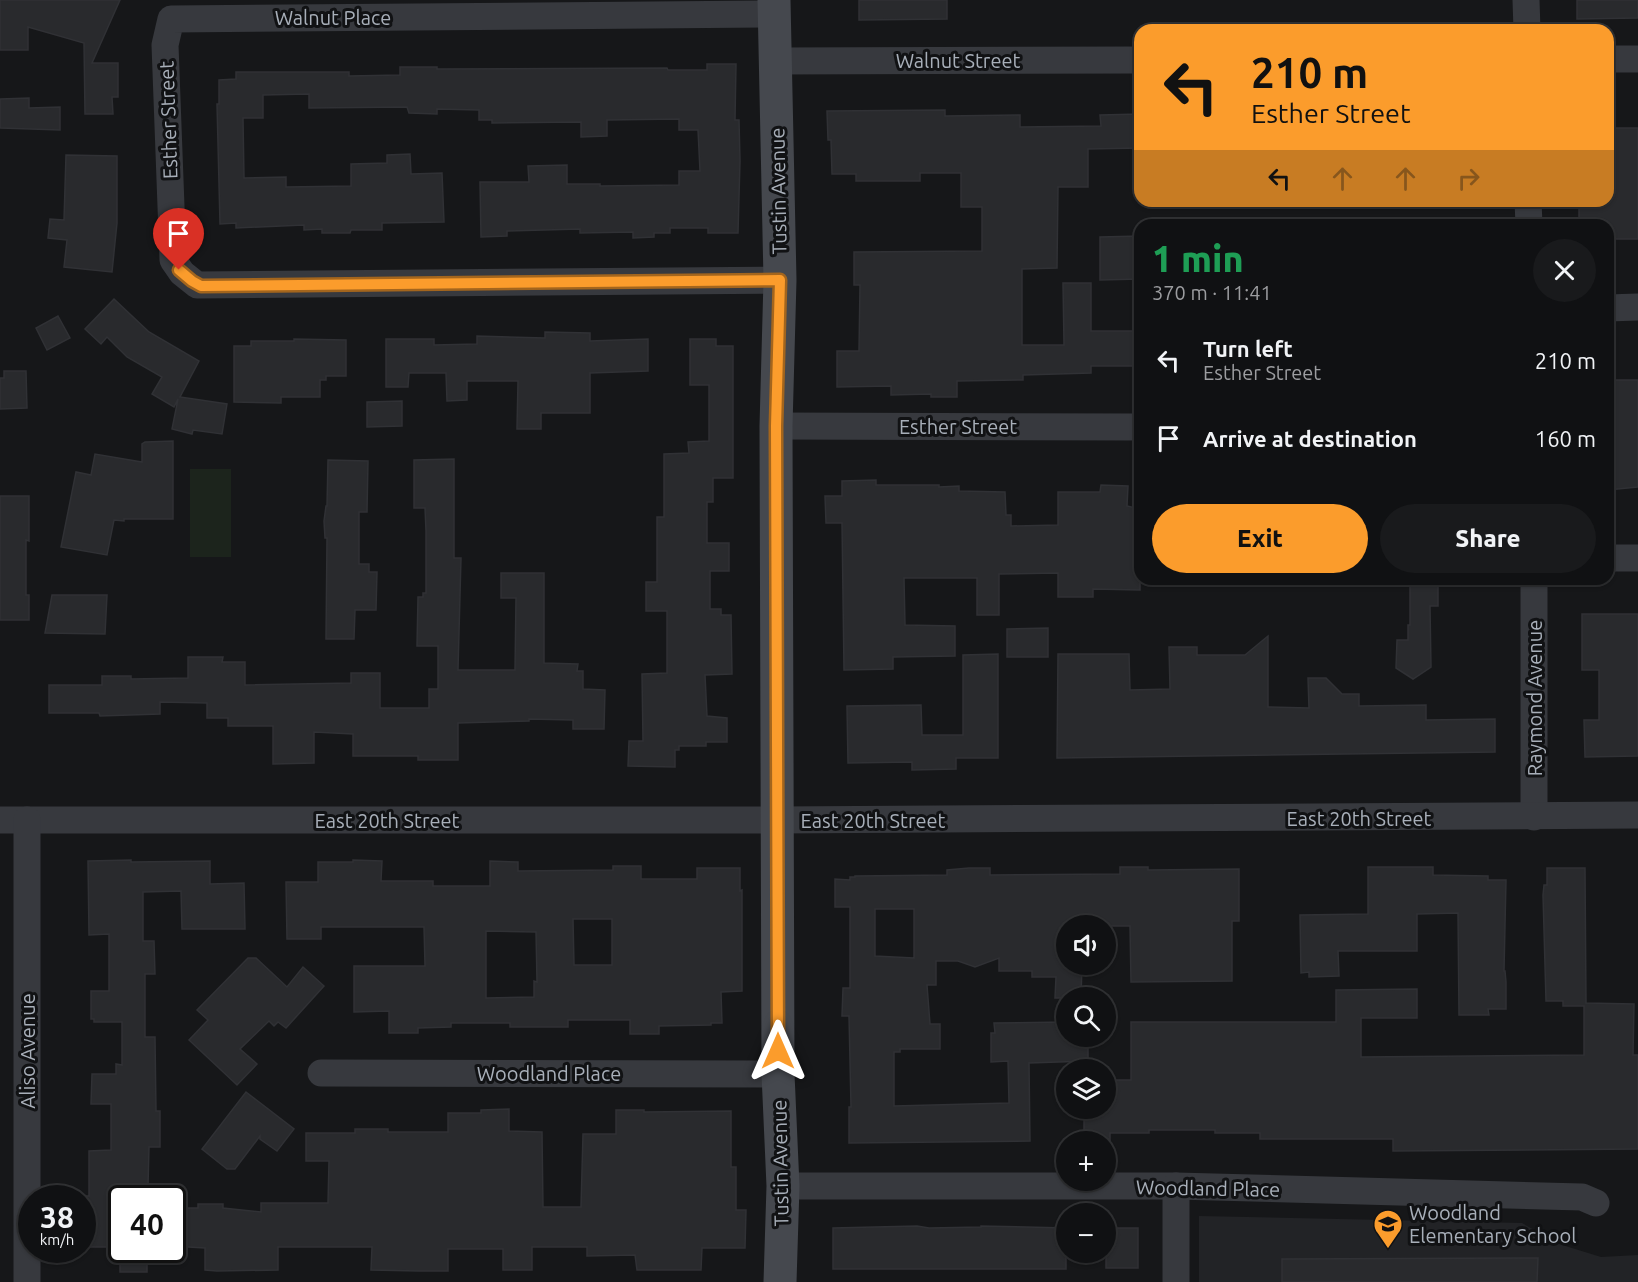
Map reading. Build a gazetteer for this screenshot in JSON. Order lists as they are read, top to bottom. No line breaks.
{"streets":{"street":["Walnut Place","Walnut Street","Esther Street","Tustin Avenue","Raymond Avenue","East 20th Street","Aliso Avenue","Woodland Place"]},"crossings":[["Walnut Place","Esther Street"],["Walnut Place","Tustin Avenue"],["Walnut Street","Tustin Avenue"],["Esther Street","Tustin Avenue"],["Tustin Avenue","East 20th Street"],["Tustin Avenue","Woodland Place"],["Raymond Avenue","East 20th Street"],["East 20th Street","Aliso Avenue"]],"places":{"school or university":["Woodland Elementary School"]},"page":{"turn":["210 m","Esther Street"],"heading":["1 min","370 m · 11:41"],"list":[{"name":"Turn left","note":"Esther Street","value":"210 m"},{"name":"Arrive at destination","value":"160 m"}],"buttons":["Exit","Share"],"map_buttons":["+","−"],"speed":"38 km/h","limit":"40"}}
